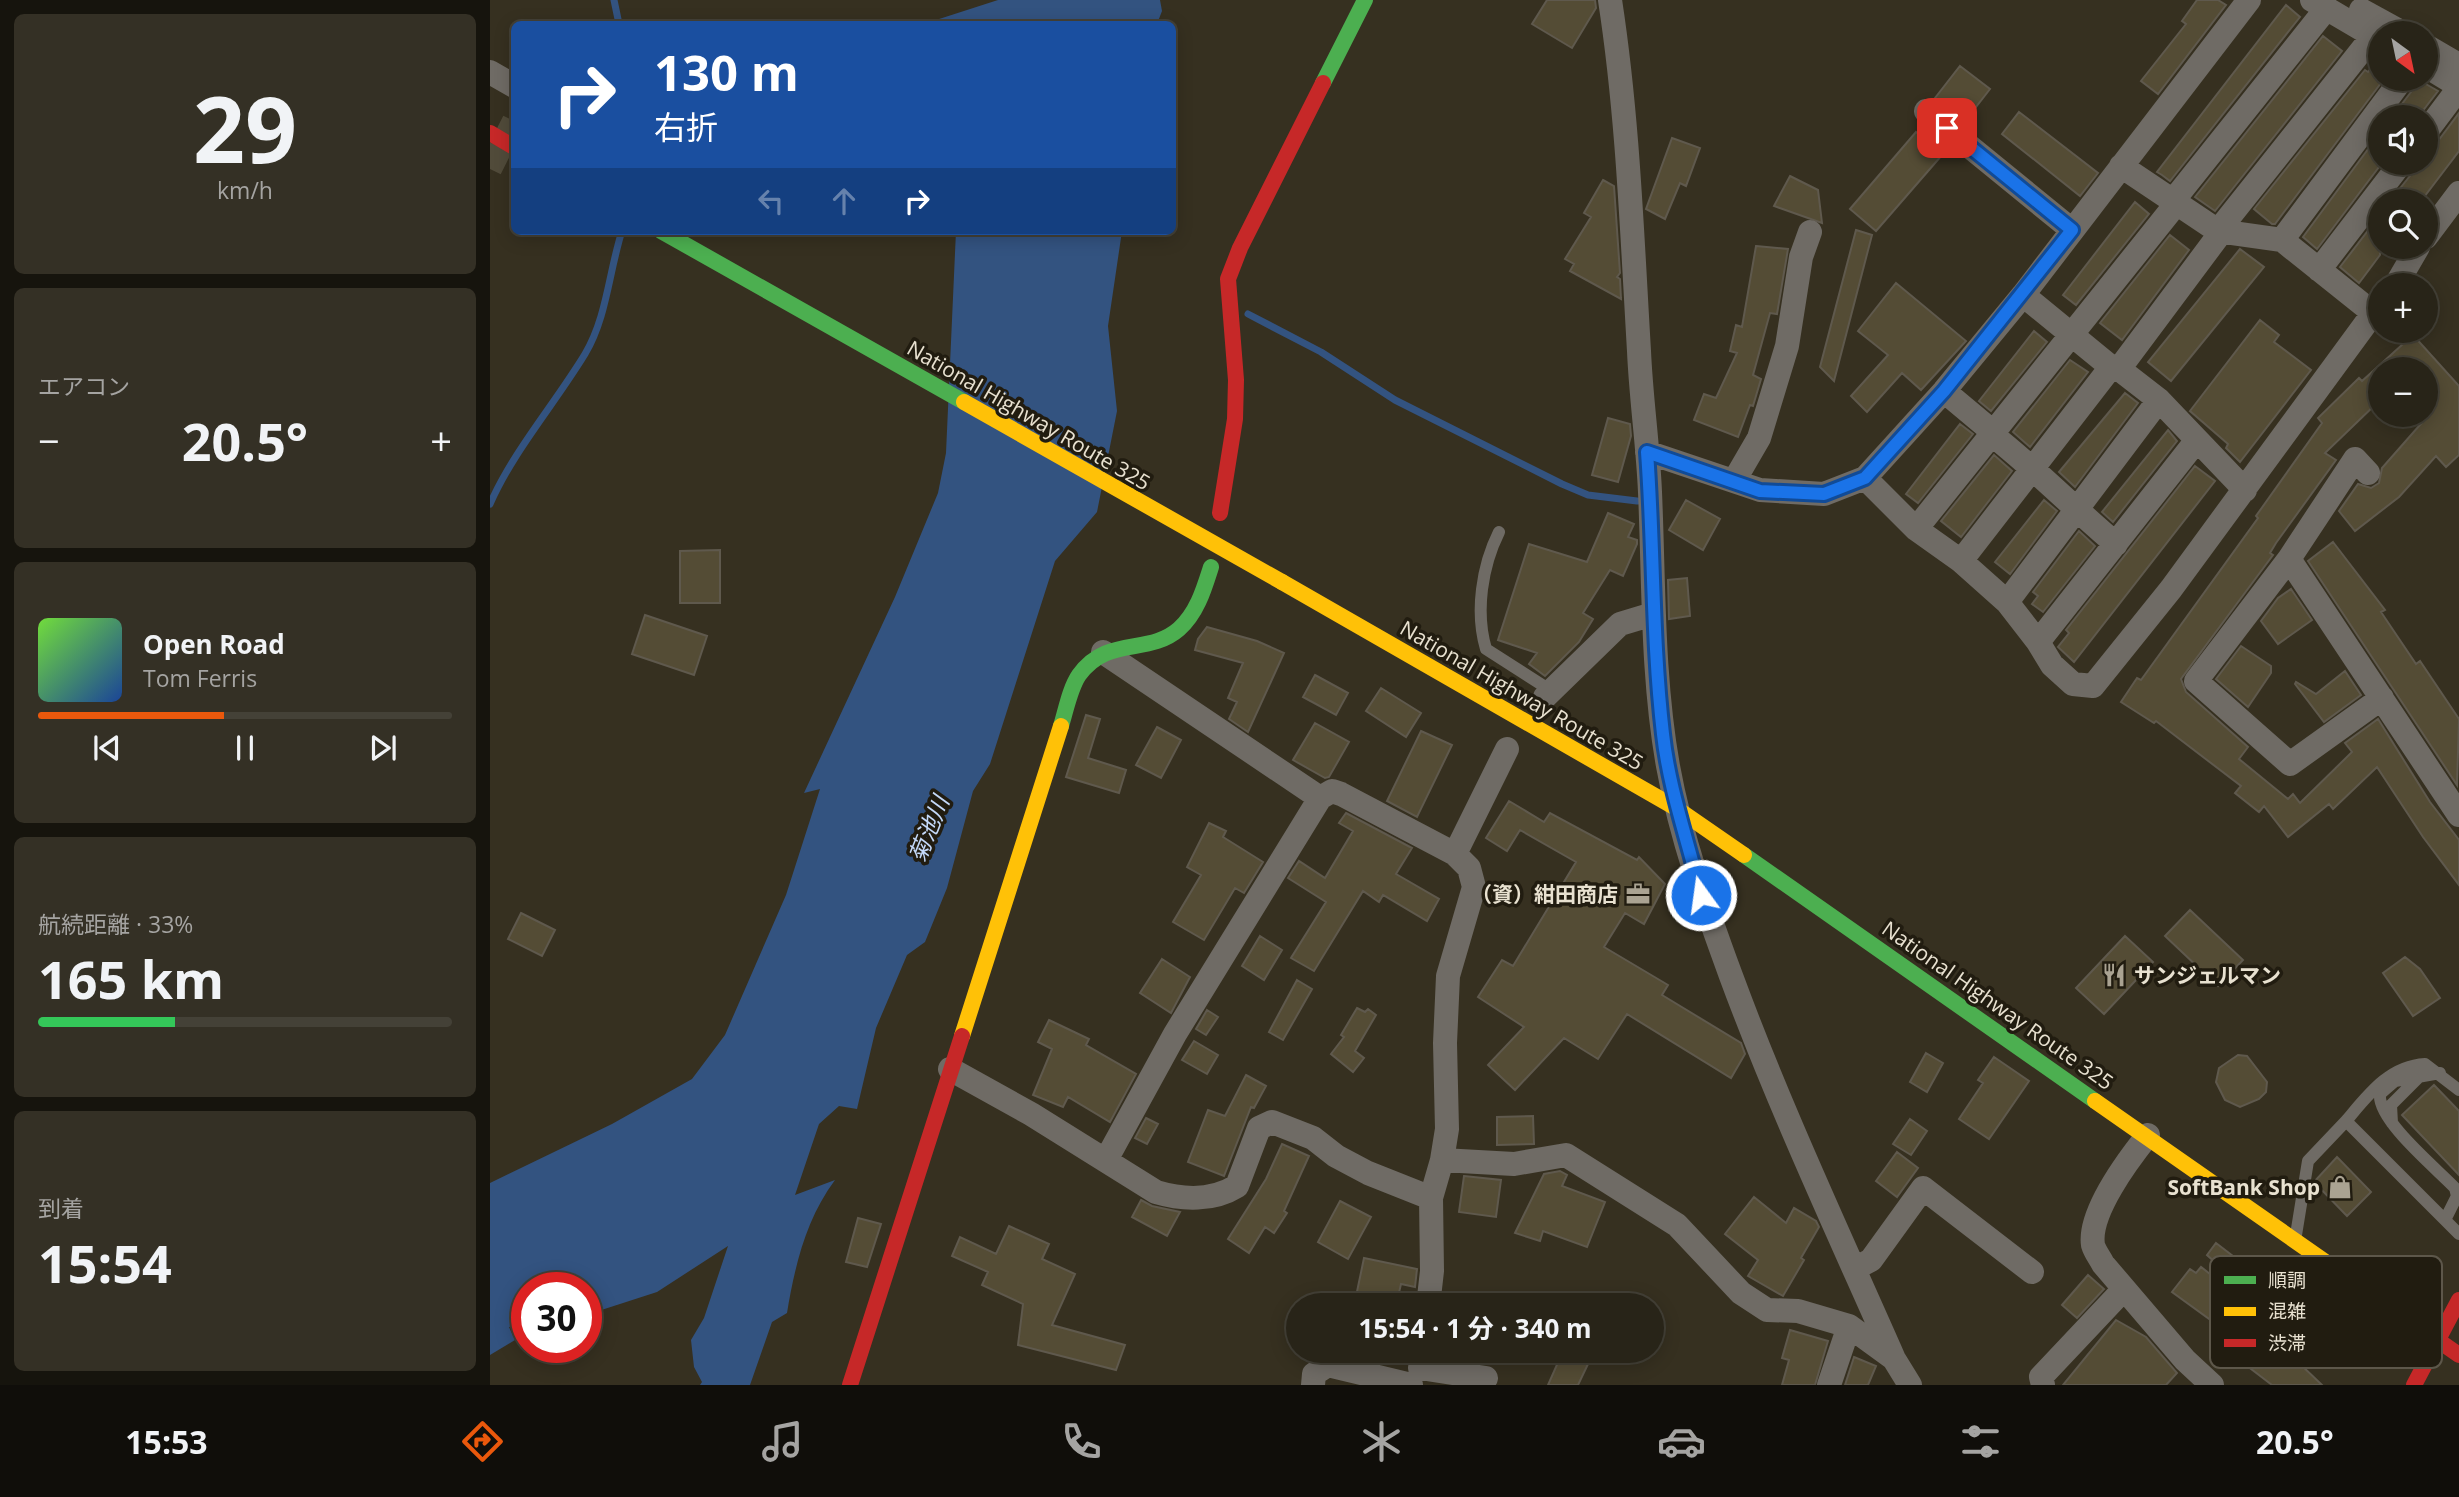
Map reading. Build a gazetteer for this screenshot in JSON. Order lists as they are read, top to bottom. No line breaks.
{"streets":{"main road":["National Highway Route 325"]},"water":["菊池川"],"places":{"office":["（資）紺田商店"],"restaurant":["サンジェルマン"],"shop":["SoftBank Shop"]},"legend":["順調","混雑","渋滞"],"north":"bottom right","page":{"tile":[["29","km/h"],"エアコン",["航続距離 · 33%","165 km"],["到着","15:54"]],"map_buttons":["+","−"],"turn":["130 m","右折"],"heat":["−","20.5°","+"],"song":["Open Road","Tom Ferris"],"limit":"30","trip":"15:54 · 1 分 · 340 m","tabs":["15:53","20.5°"]}}
